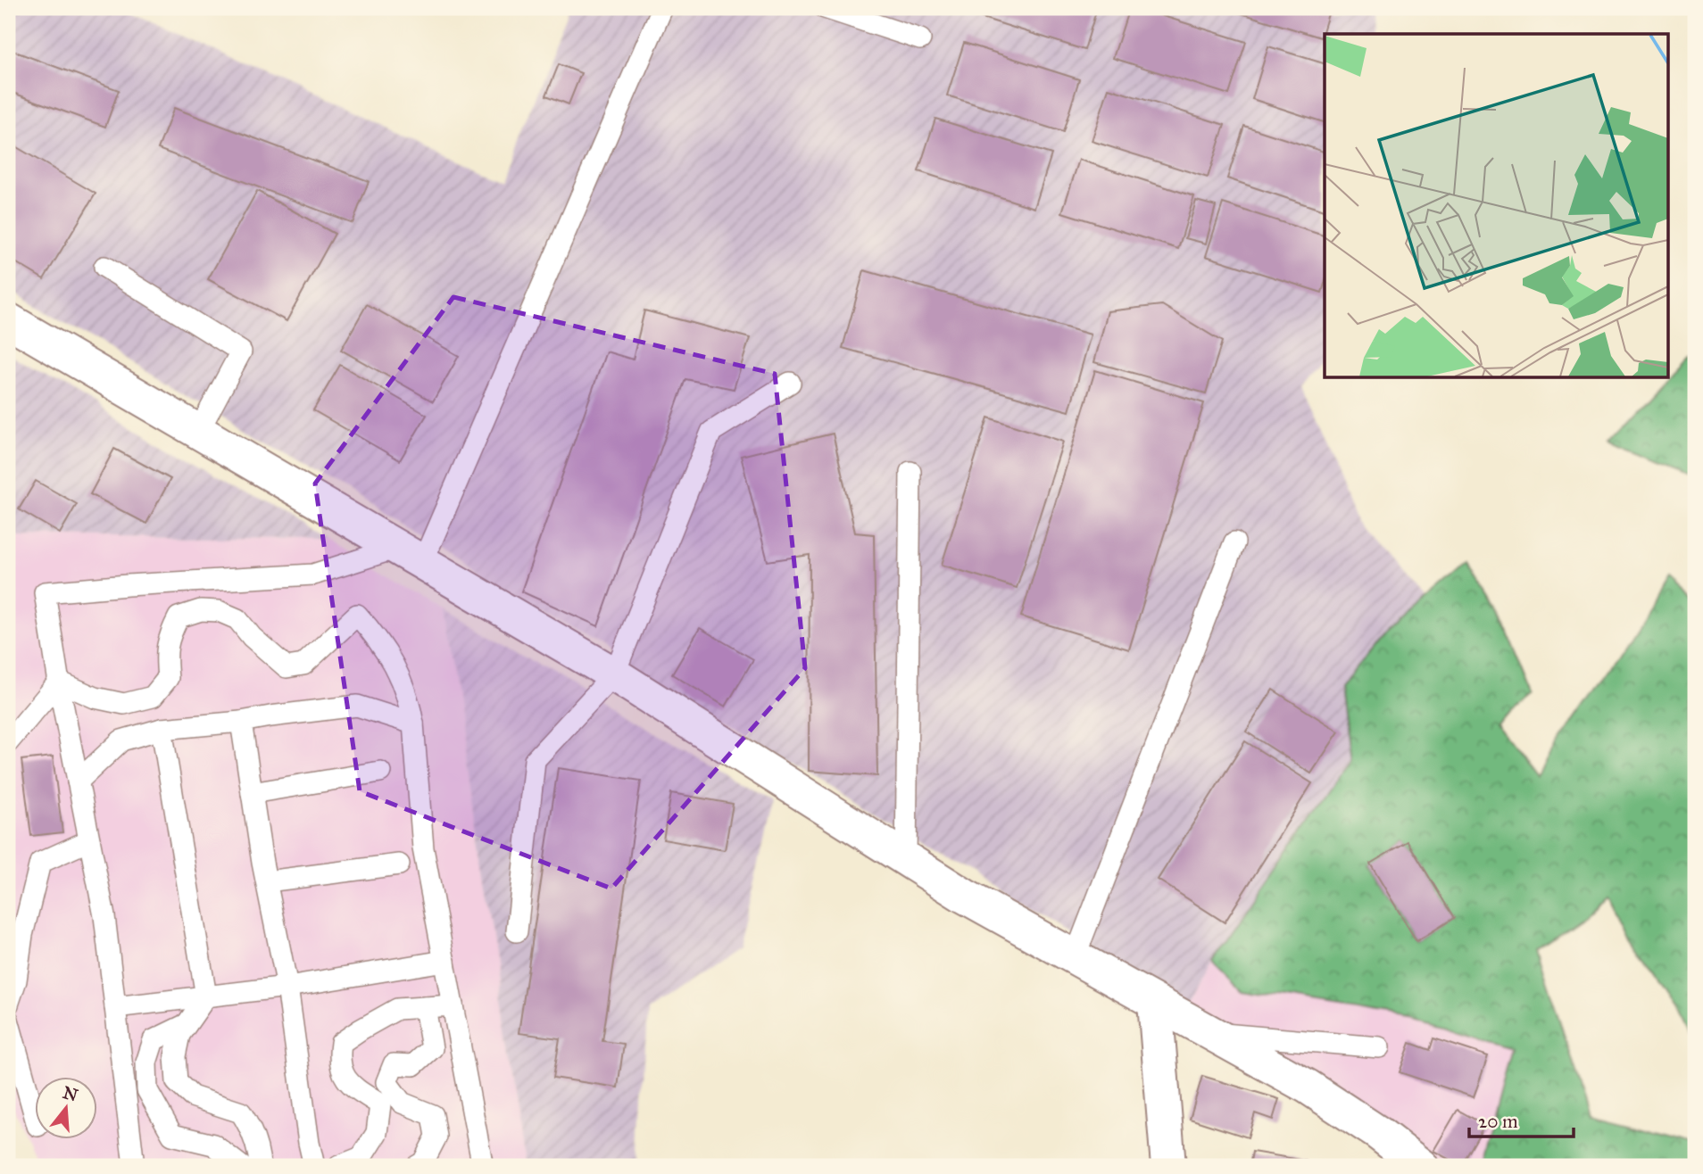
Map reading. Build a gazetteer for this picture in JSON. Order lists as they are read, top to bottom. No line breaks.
{"scale_bar":"20 m","north":"top"}
